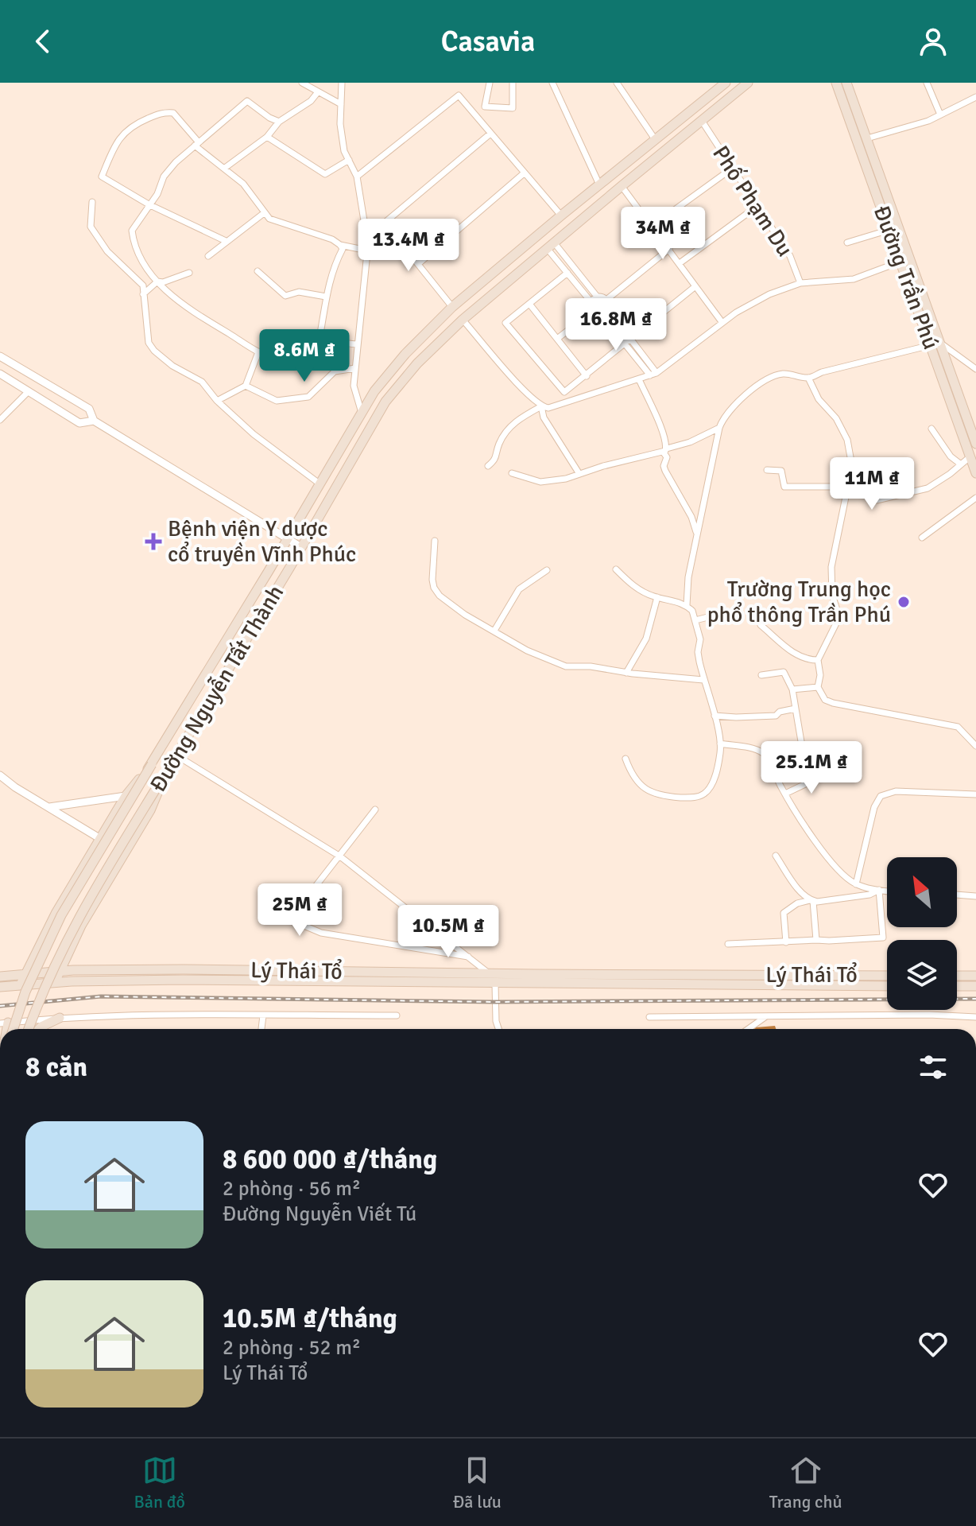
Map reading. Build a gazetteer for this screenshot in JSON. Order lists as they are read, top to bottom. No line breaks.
{"streets":{"main road":["Đường Trần Phú","Đường Nguyễn Tất Thành","Lý Thái Tổ"],"street":["Phố Phạm Du"]},"crossings":[["Phố Phạm Du","Đường Nguyễn Tất Thành"]],"places":{"health":["Bệnh viện Y dược cổ truyền Vĩnh Phúc"],"other":["Trường Trung học phổ thông Trần Phú"]},"north":"top left","page":{"header":"Casavia","price":["34M ₫","13.4M ₫","16.8M ₫","8.6M ₫","11M ₫","25.1M ₫","25M ₫","10.5M ₫"],"heading":"8 căn","list":[{"name":"8 600 000 ₫/tháng","note":"2 phòng · 56 m² · Đường Nguyễn Viết Tú"},{"name":"10.5M ₫/tháng","note":"2 phòng · 52 m² · Lý Thái Tổ"}],"tabs":["Bản đồ","Đã lưu","Trang chủ"]}}
